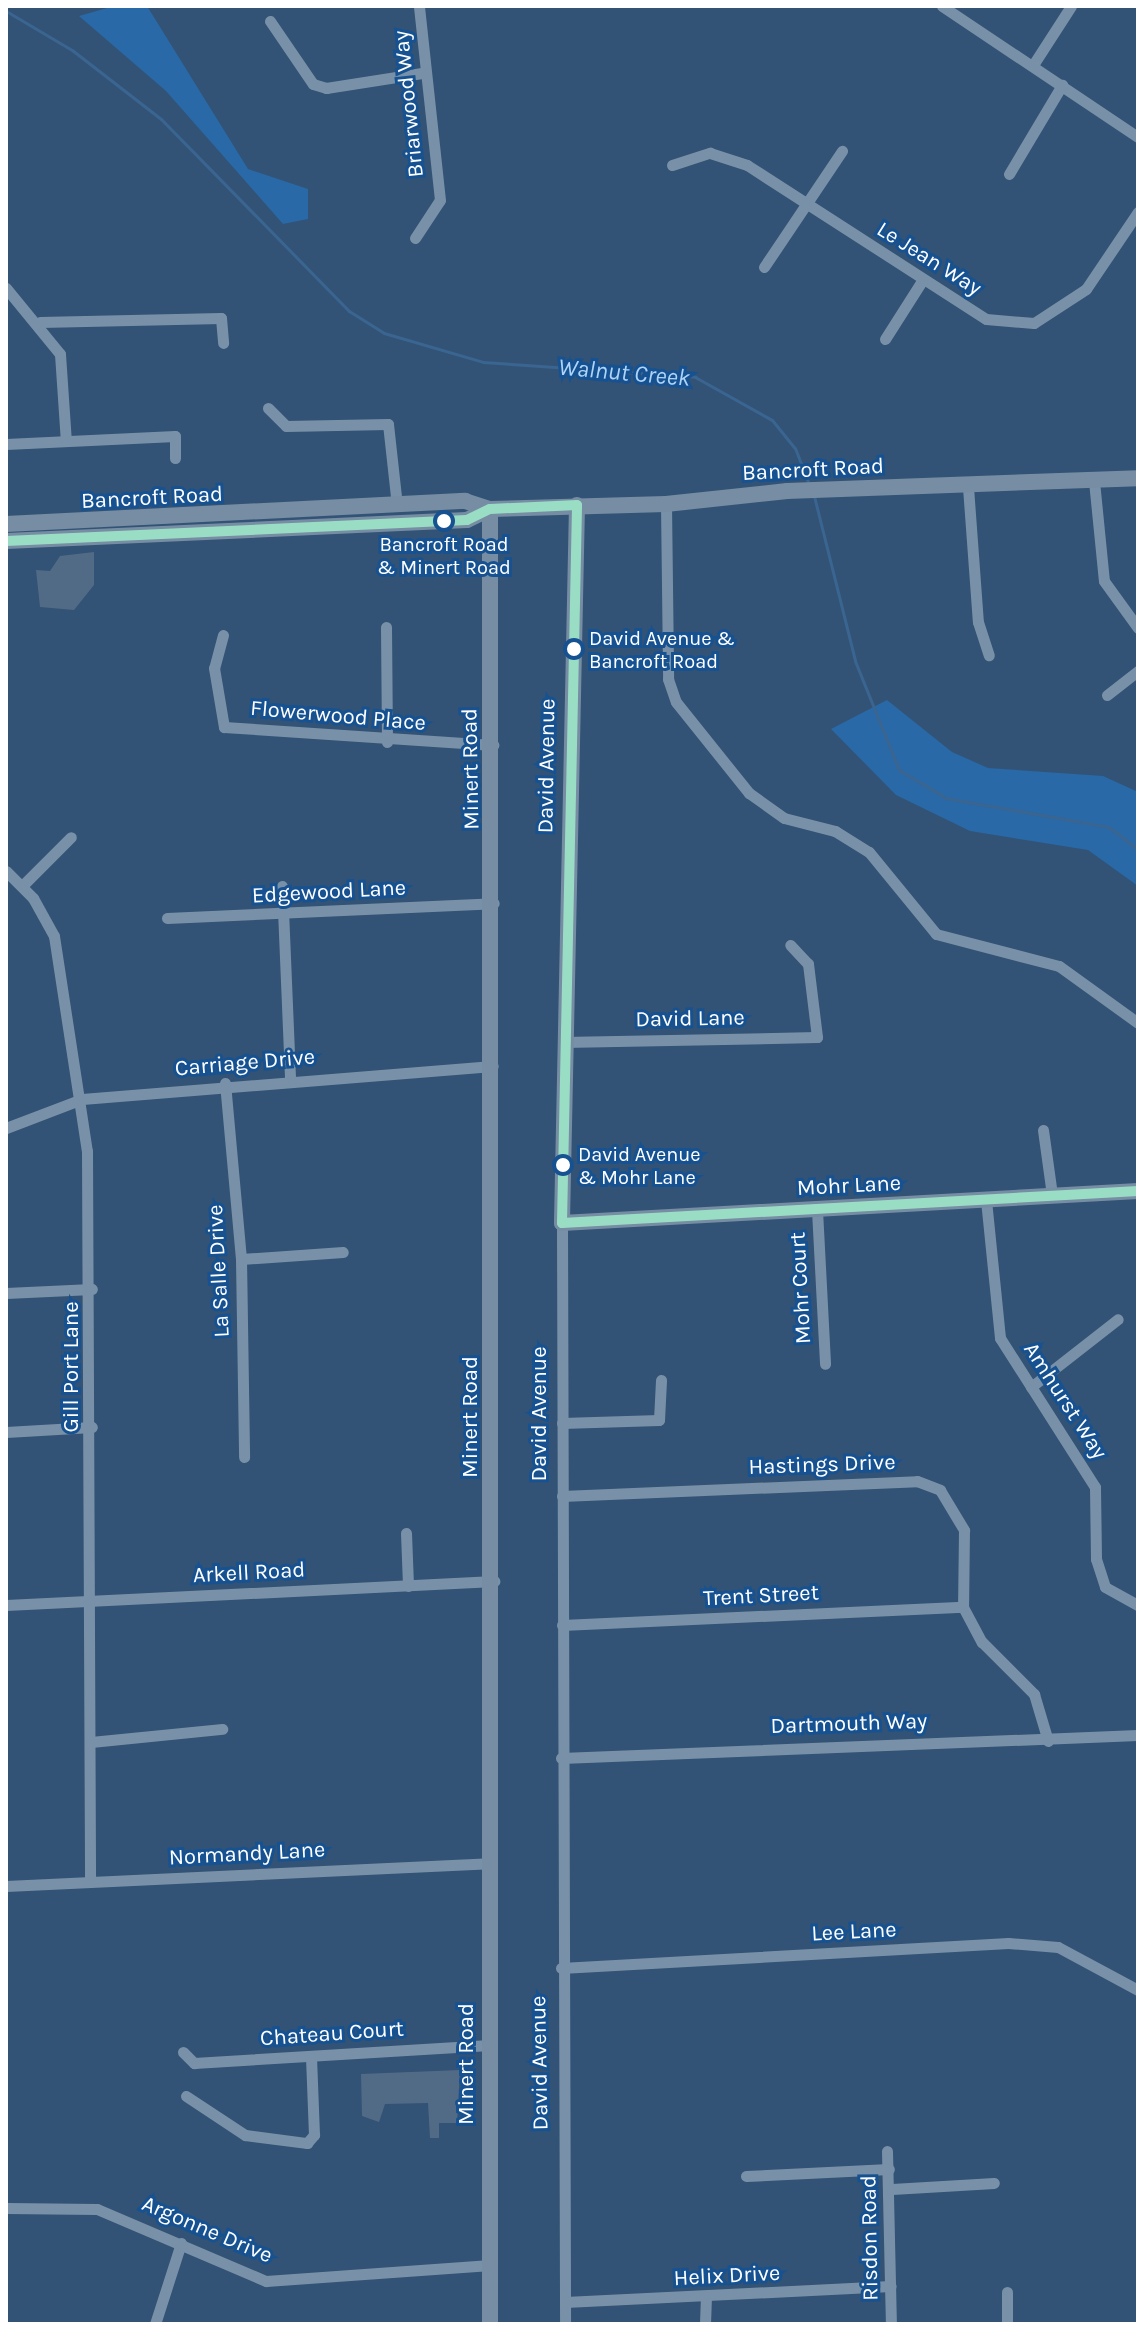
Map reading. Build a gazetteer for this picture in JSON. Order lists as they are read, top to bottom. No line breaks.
{"streets":{"street":["Briarwood Way","Le Jean Way","Bancroft Road","Flowerwood Place","David Avenue","Minert Road","Edgewood Lane","David Lane","Carriage Drive","Mohr Lane","La Salle Drive","Mohr Court","Gill Port Lane","Amhurst Way","Hastings Drive","Arkell Road","Trent Street","Dartmouth Way","Normandy Lane","Lee Lane","Chateau Court","Argonne Drive","Risdon Road","Helix Drive"]},"crossings":[["Bancroft Road","David Avenue"],["Bancroft Road","Minert Road"],["Flowerwood Place","Minert Road"],["David Avenue","David Lane"],["David Avenue","Mohr Lane"],["David Avenue","Hastings Drive"],["David Avenue","Trent Street"],["David Avenue","Dartmouth Way"],["David Avenue","Lee Lane"],["David Avenue","Helix Drive"],["Minert Road","Edgewood Lane"],["Minert Road","Carriage Drive"],["Minert Road","Arkell Road"],["Minert Road","Normandy Lane"],["Minert Road","Chateau Court"],["Minert Road","Argonne Drive"],["Carriage Drive","La Salle Drive"],["Carriage Drive","Gill Port Lane"],["Mohr Lane","Mohr Court"],["Mohr Lane","Amhurst Way"],["Gill Port Lane","Arkell Road"],["Gill Port Lane","Normandy Lane"],["Hastings Drive","Trent Street"],["Hastings Drive","Dartmouth Way"],["Risdon Road","Helix Drive"]],"water":["Walnut Creek"],"places":["Bancroft Road & Minert Road","David Avenue & Bancroft Road","David Avenue & Mohr Lane"]}
